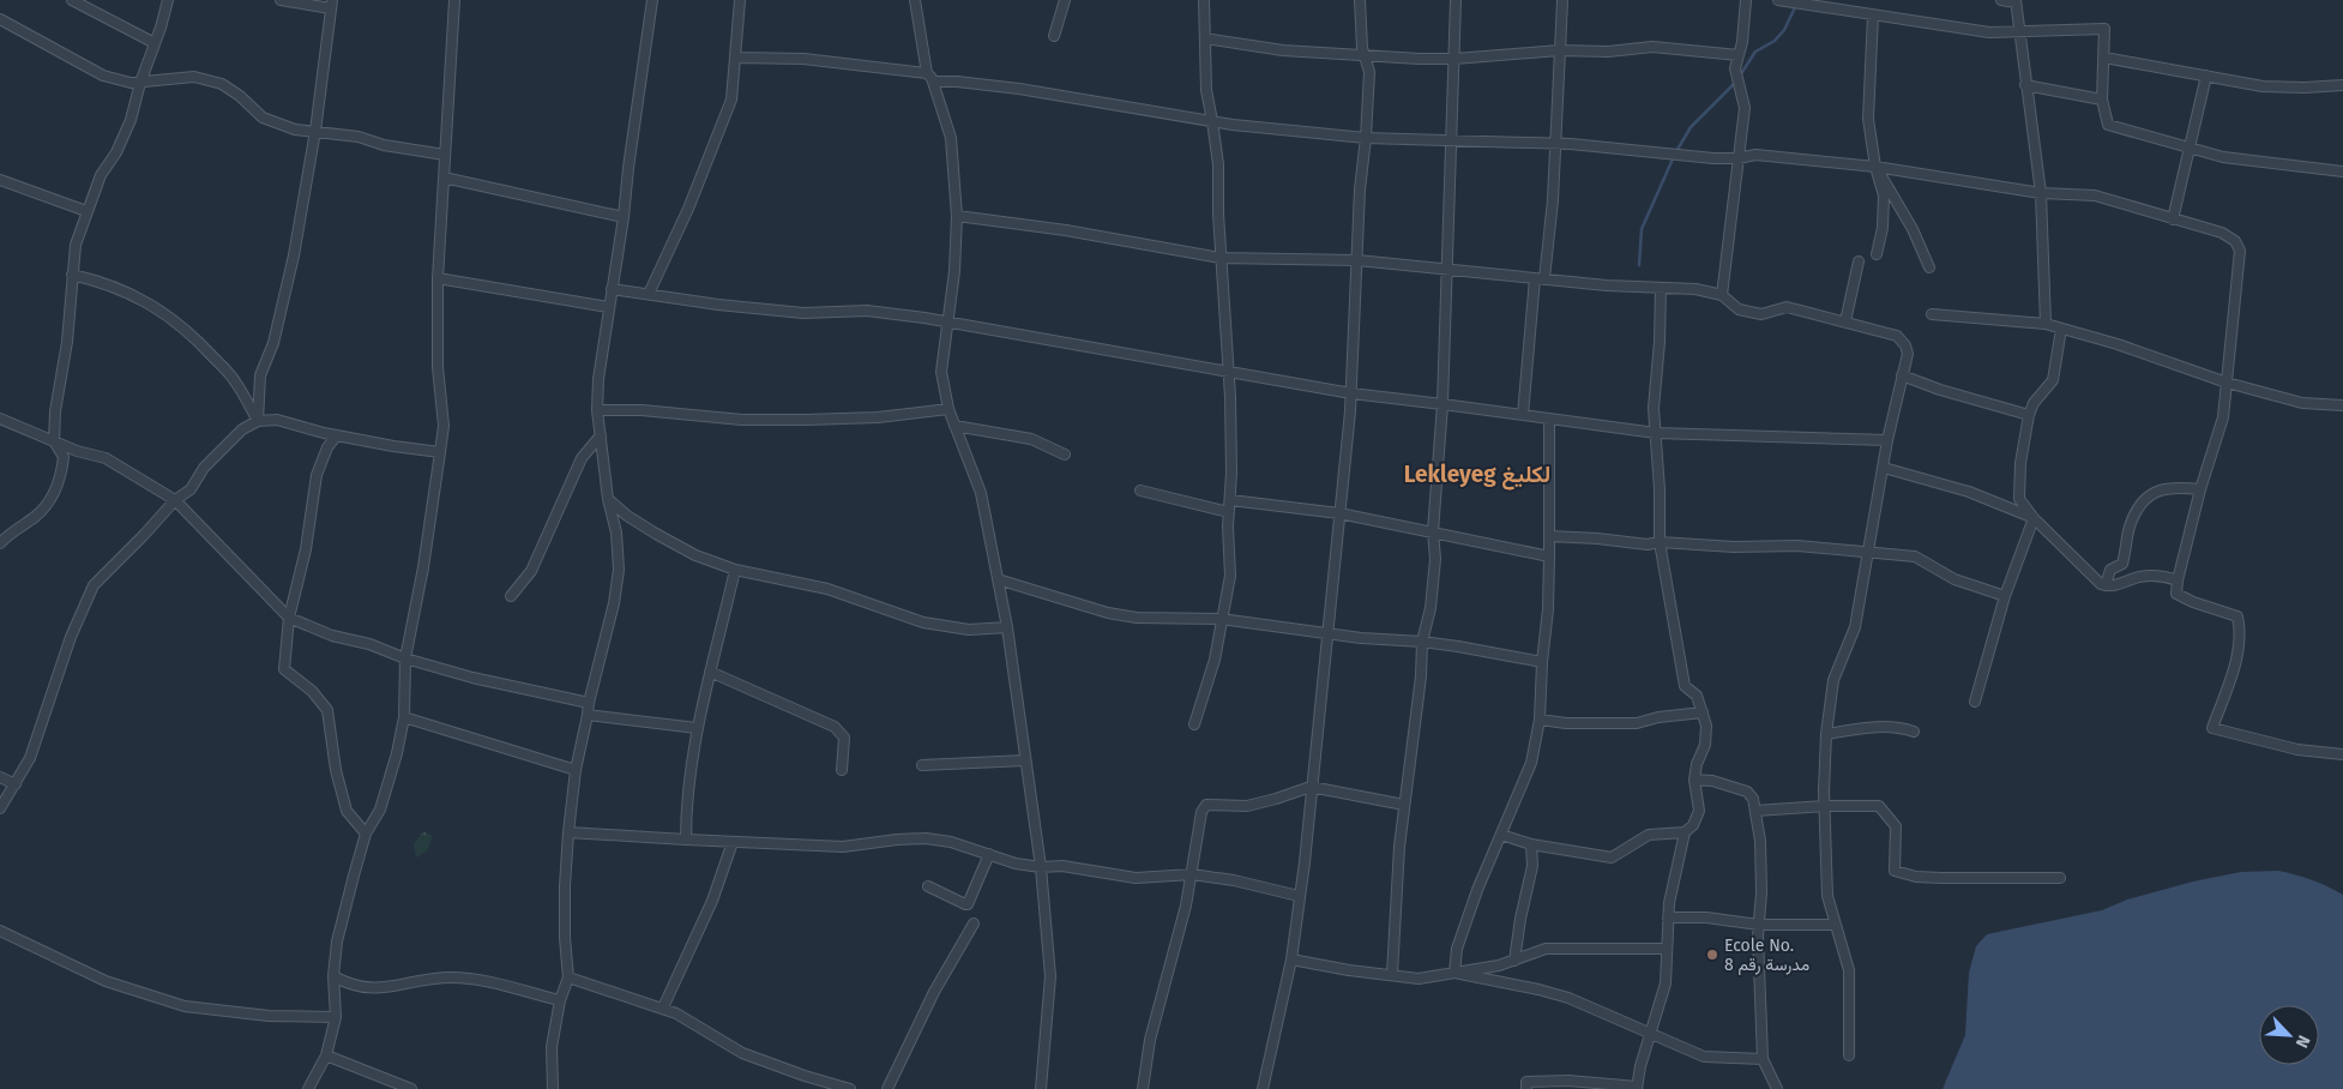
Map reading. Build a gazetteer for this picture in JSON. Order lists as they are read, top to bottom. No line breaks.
{"districts":["Lekleyeg لكليغ"],"places":["Ecole No. 8 مدرسة رقم"],"north":"bottom right"}
